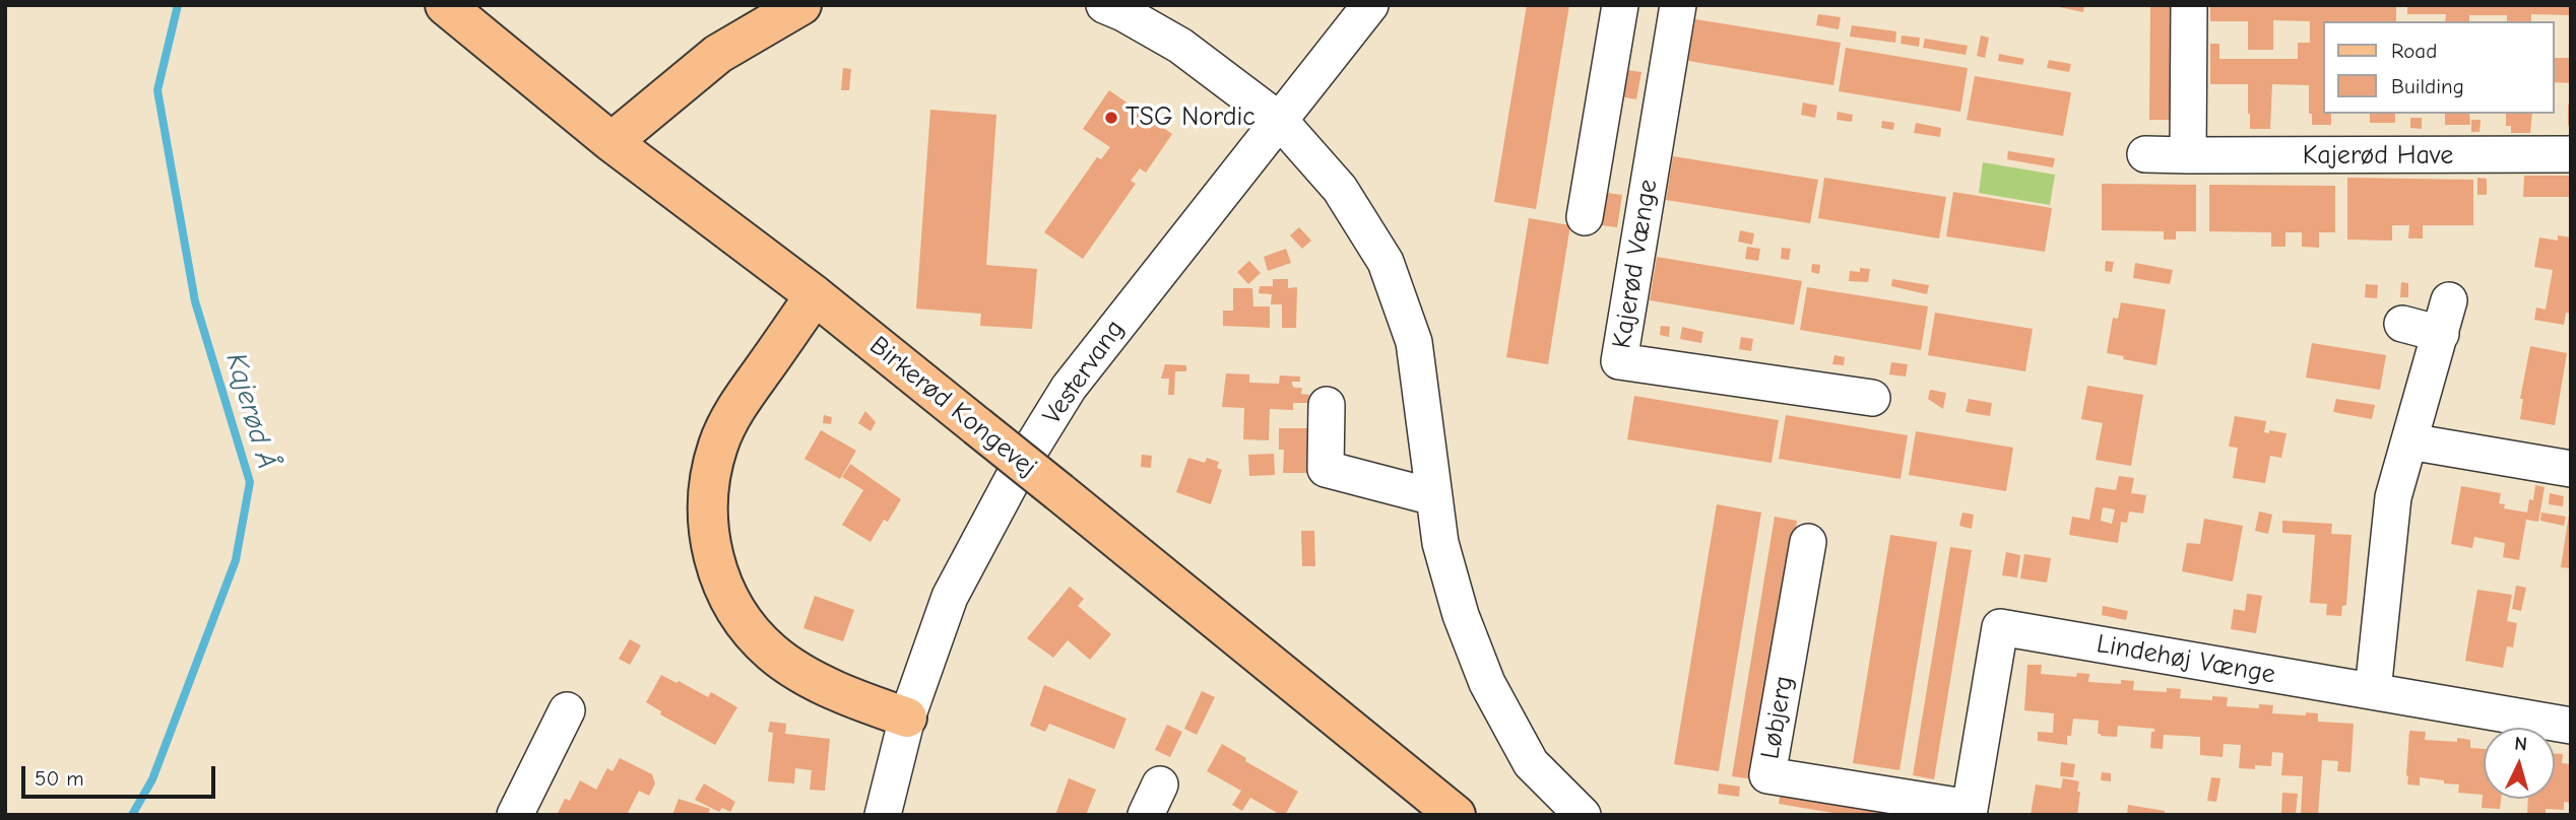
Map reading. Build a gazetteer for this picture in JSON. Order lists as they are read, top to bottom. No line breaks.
{"streets":{"main road":["Birkerød Kongevej"],"street":["Kajerød Have","Kajerød Vænge","Vestervang","Lindehøj Vænge","Løbjerg"]},"crossings":[["Lindehøj Vænge","Løbjerg"]],"water":["Kajerød Å"],"places":["TSG Nordic"],"legend":["Road","Building"],"scale_bar":"50 m","north":"top"}
